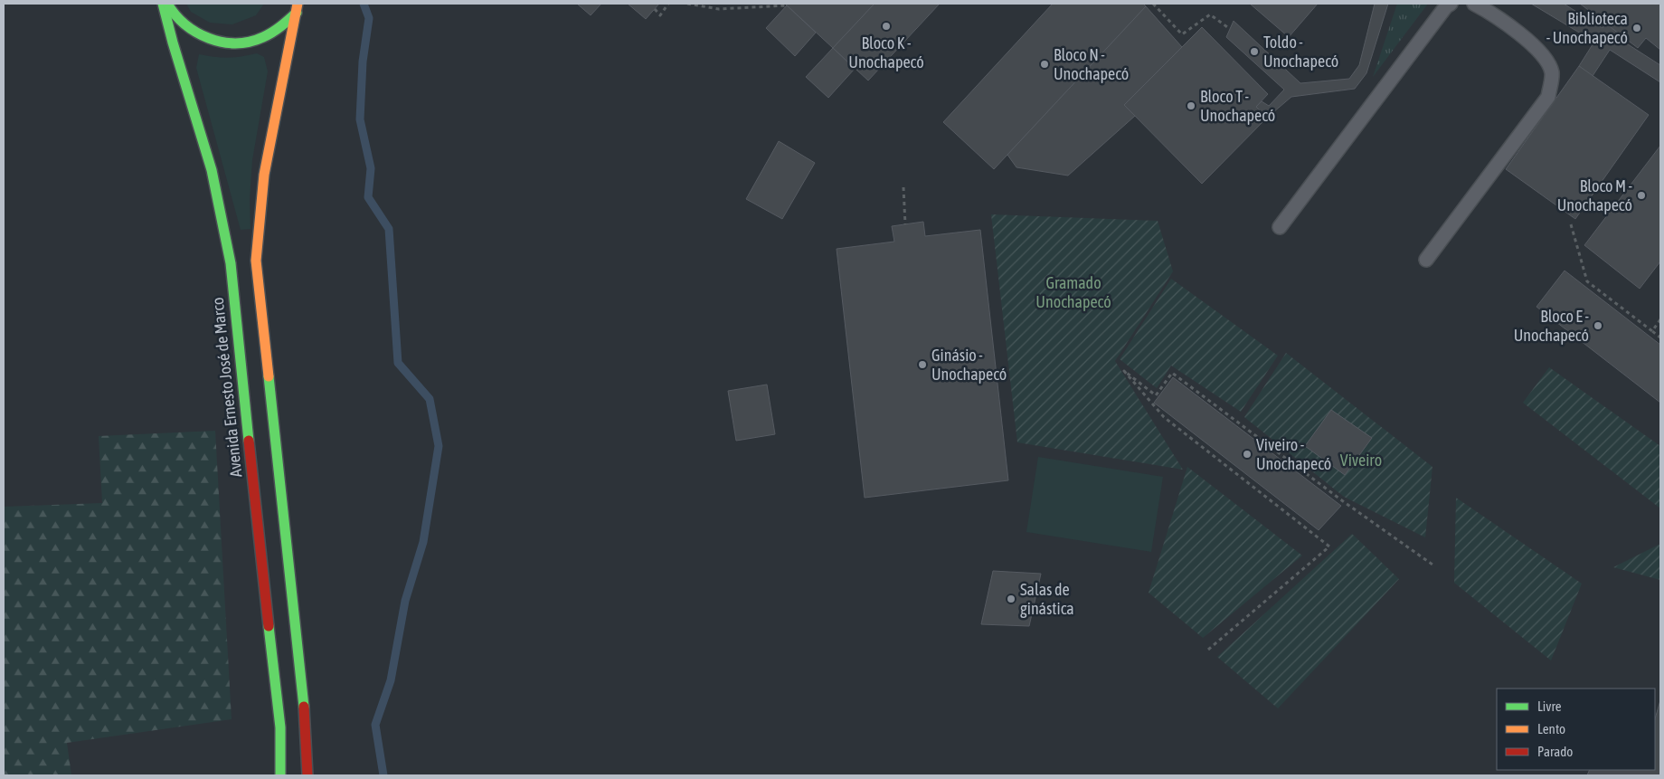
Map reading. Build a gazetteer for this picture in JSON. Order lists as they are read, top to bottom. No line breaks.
{"streets":{"main road":["Avenida Ernesto José de Marco"]},"parks":["Gramado Unochapecó","Viveiro"],"places":["Bloco K - Unochapecó","Biblioteca - Unochapecó","Toldo - Unochapecó","Bloco N - Unochapecó","Bloco T - Unochapecó","Bloco M - Unochapecó","Bloco E - Unochapecó","Ginásio - Unochapecó","Viveiro - Unochapecó","Salas de ginástica"],"legend":["Livre","Lento","Parado"]}
